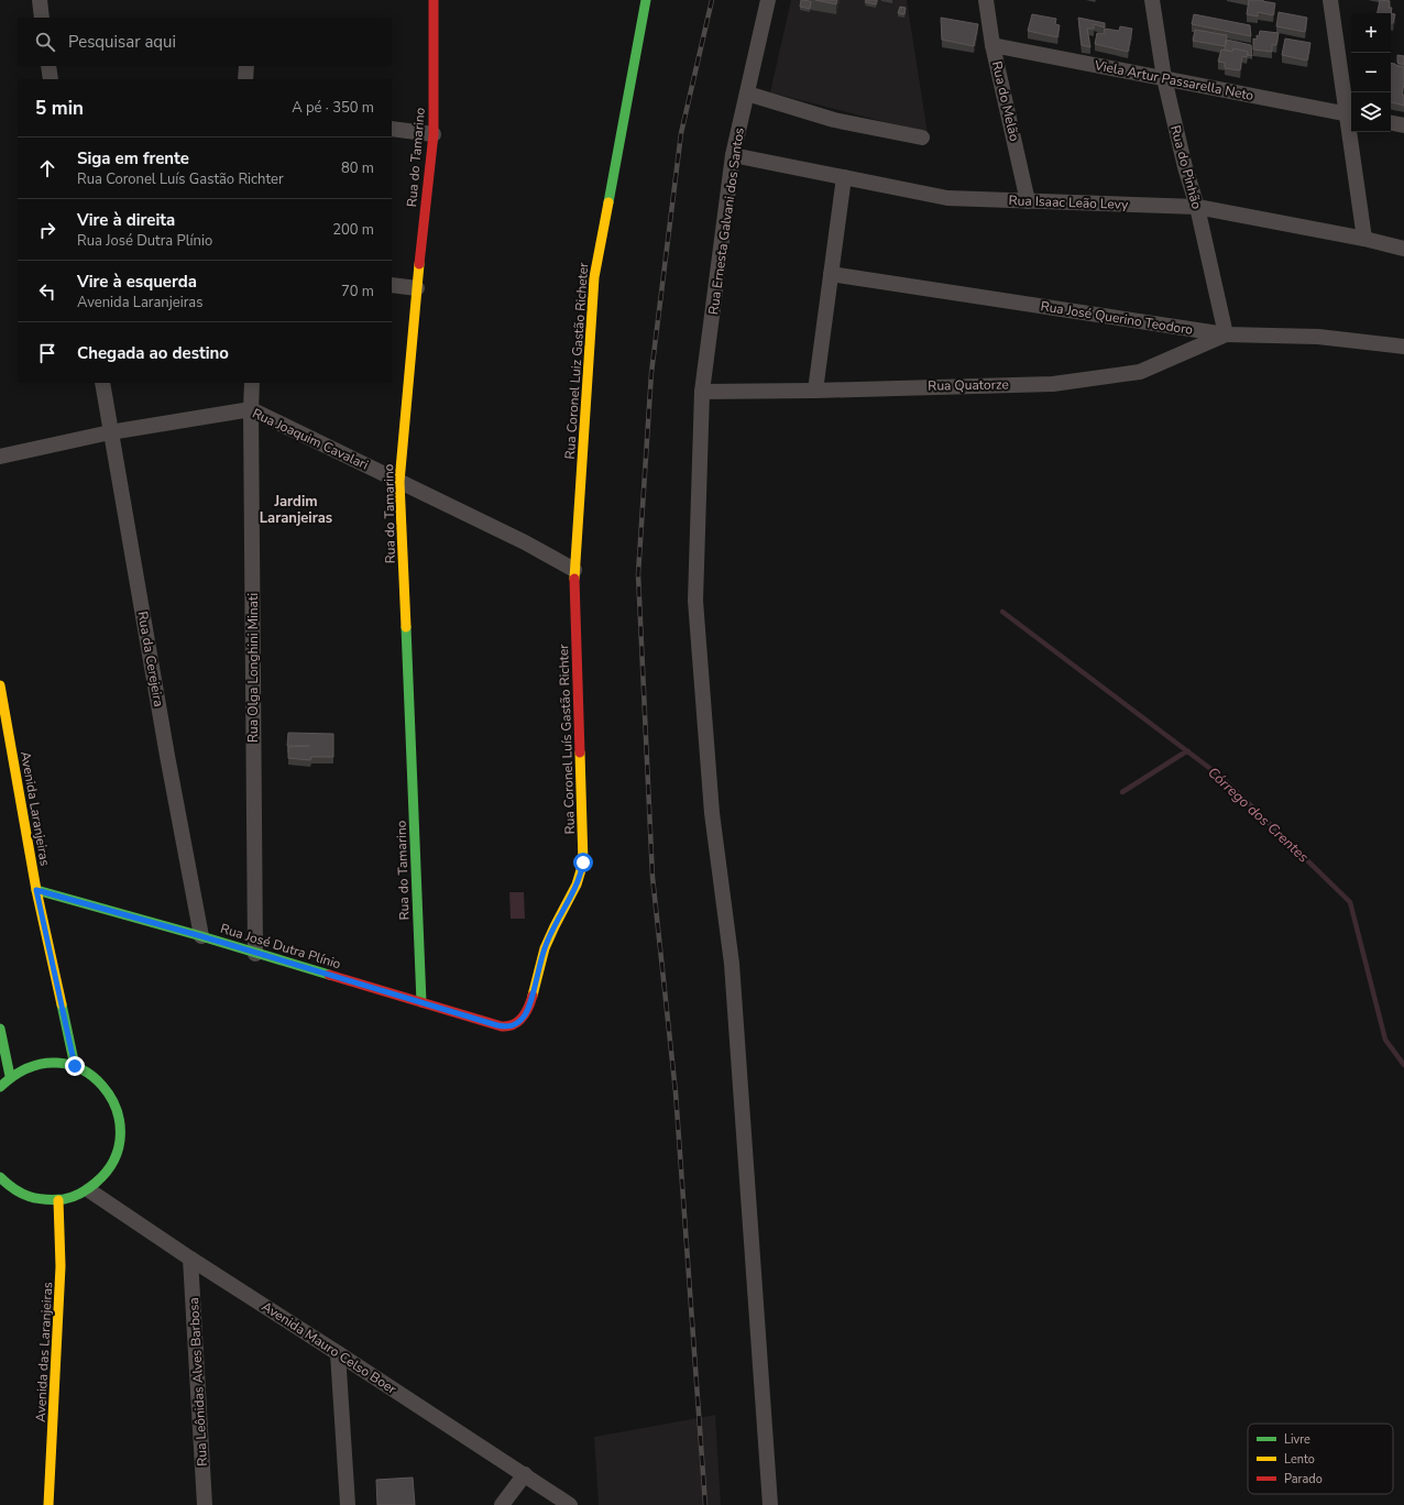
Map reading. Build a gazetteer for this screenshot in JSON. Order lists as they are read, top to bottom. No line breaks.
{"streets":{"street":["Viela Artur Passarella Neto","Rua do Melão","Rua do Tamarino","Rua do Pinhão","Rua Isaac Leão Levy","Rua Ernesta Galvani dos Santos","Rua José Querino Teodoro","Rua Coronel Luiz Gastão Richeter","Rua Quatorze","Rua Joaquim Cavalari","Rua da Cerejeira","Rua Olga Longhini Minati","Rua Coronel Luís Gastão Richter","Avenida Laranjeiras","Rua José Dutra Plínio","Avenida Mauro Celso Boer","Avenida das Laranjeiras","Rua Leônidas Alves Barbosa"]},"crossings":[["Viela Artur Passarella Neto","Rua do Melão"],["Viela Artur Passarella Neto","Rua do Pinhão"],["Rua do Melão","Rua Isaac Leão Levy"],["Rua do Tamarino","Rua Joaquim Cavalari"],["Rua do Tamarino","Rua José Dutra Plínio"],["Rua do Pinhão","Rua Isaac Leão Levy"],["Rua do Pinhão","Rua José Querino Teodoro"],["Rua do Pinhão","Rua Quatorze"],["Rua Isaac Leão Levy","Rua Ernesta Galvani dos Santos"],["Rua Ernesta Galvani dos Santos","Rua Quatorze"],["Rua José Querino Teodoro","Rua Quatorze"],["Rua Coronel Luiz Gastão Richeter","Rua Joaquim Cavalari"],["Rua Coronel Luiz Gastão Richeter","Rua Coronel Luís Gastão Richter"],["Rua Joaquim Cavalari","Rua da Cerejeira"],["Rua Joaquim Cavalari","Rua Olga Longhini Minati"],["Rua Joaquim Cavalari","Rua Coronel Luís Gastão Richter"],["Rua da Cerejeira","Rua José Dutra Plínio"],["Rua Olga Longhini Minati","Rua José Dutra Plínio"],["Rua Coronel Luís Gastão Richter","Rua José Dutra Plínio"],["Avenida Laranjeiras","Rua José Dutra Plínio"],["Avenida Mauro Celso Boer","Rua Leônidas Alves Barbosa"]],"districts":["Jardim Laranjeiras"],"water":["Córrego dos Crentes"],"legend":["Livre","Lento","Parado"],"page":{"map_buttons":["+","−"],"search":"Pesquisar aqui","heading":["5 min","A pé · 350 m"],"list":[["Siga em frente","Rua Coronel Luís Gastão Richter","80 m"],["Vire à direita","Rua José Dutra Plínio","200 m"],["Vire à esquerda","Avenida Laranjeiras","70 m"],"Chegada ao destino"]}}
